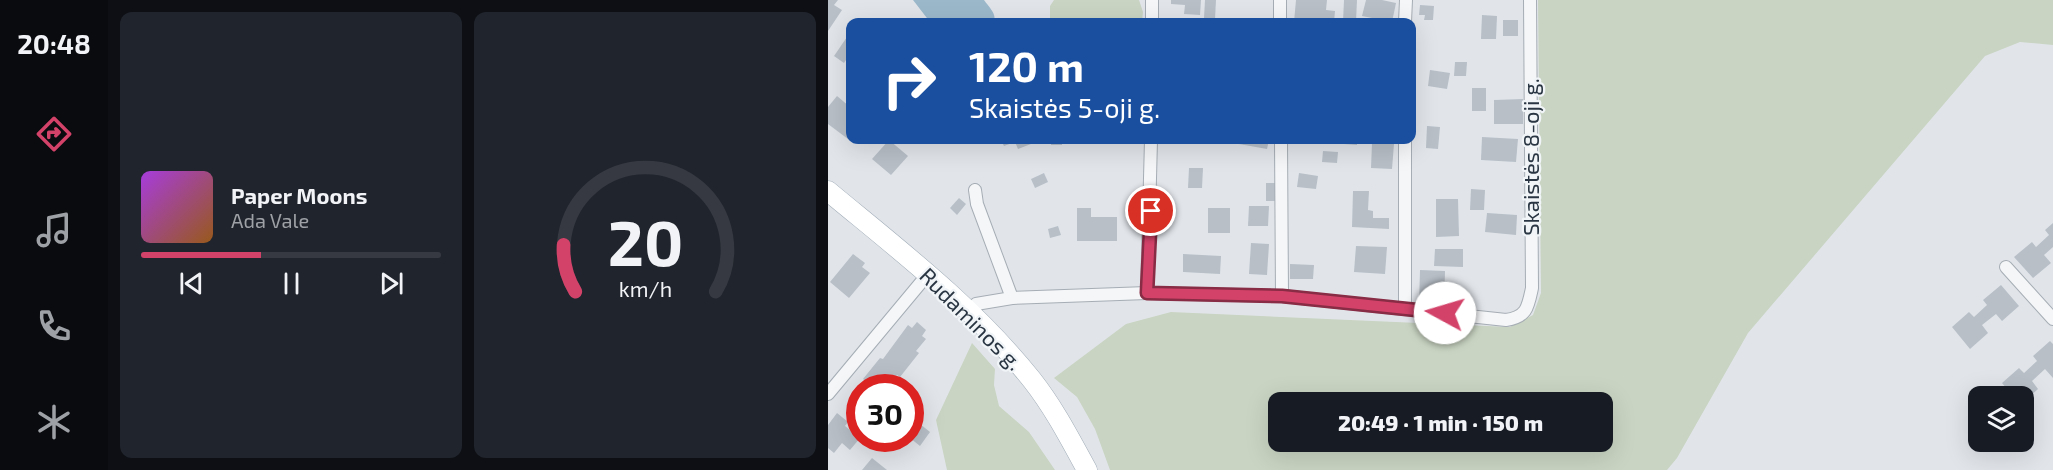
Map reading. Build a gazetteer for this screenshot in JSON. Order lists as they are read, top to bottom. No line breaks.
{"streets":{"main road":["Rudaminos g."],"street":["Skaistės 8-oji g."]},"page":{"tabs":"20:48","turn":["120 m","Skaistės 5-oji g."],"song":["Paper Moons","Ada Vale"],"limit":"30","trip":"20:49 · 1 min · 150 m","gauge":["20","km/h"]}}
